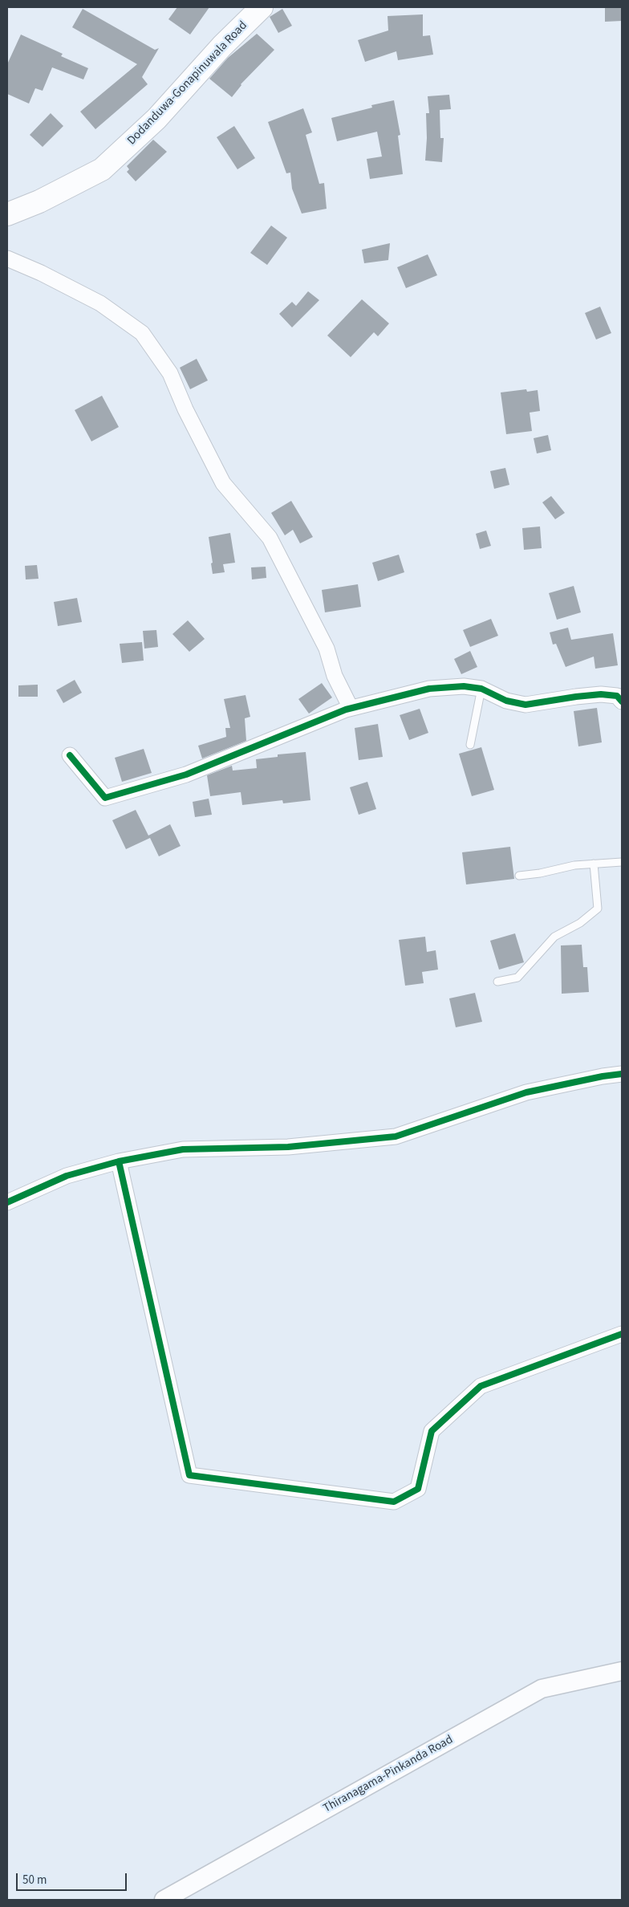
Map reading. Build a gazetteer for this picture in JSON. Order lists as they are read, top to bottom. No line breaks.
{"streets":{"main road":["Dodanduwa-Gonapinuwala Road"],"street":["Thiranagama-Pinkanda Road"]},"scale_bar":"50 m"}
